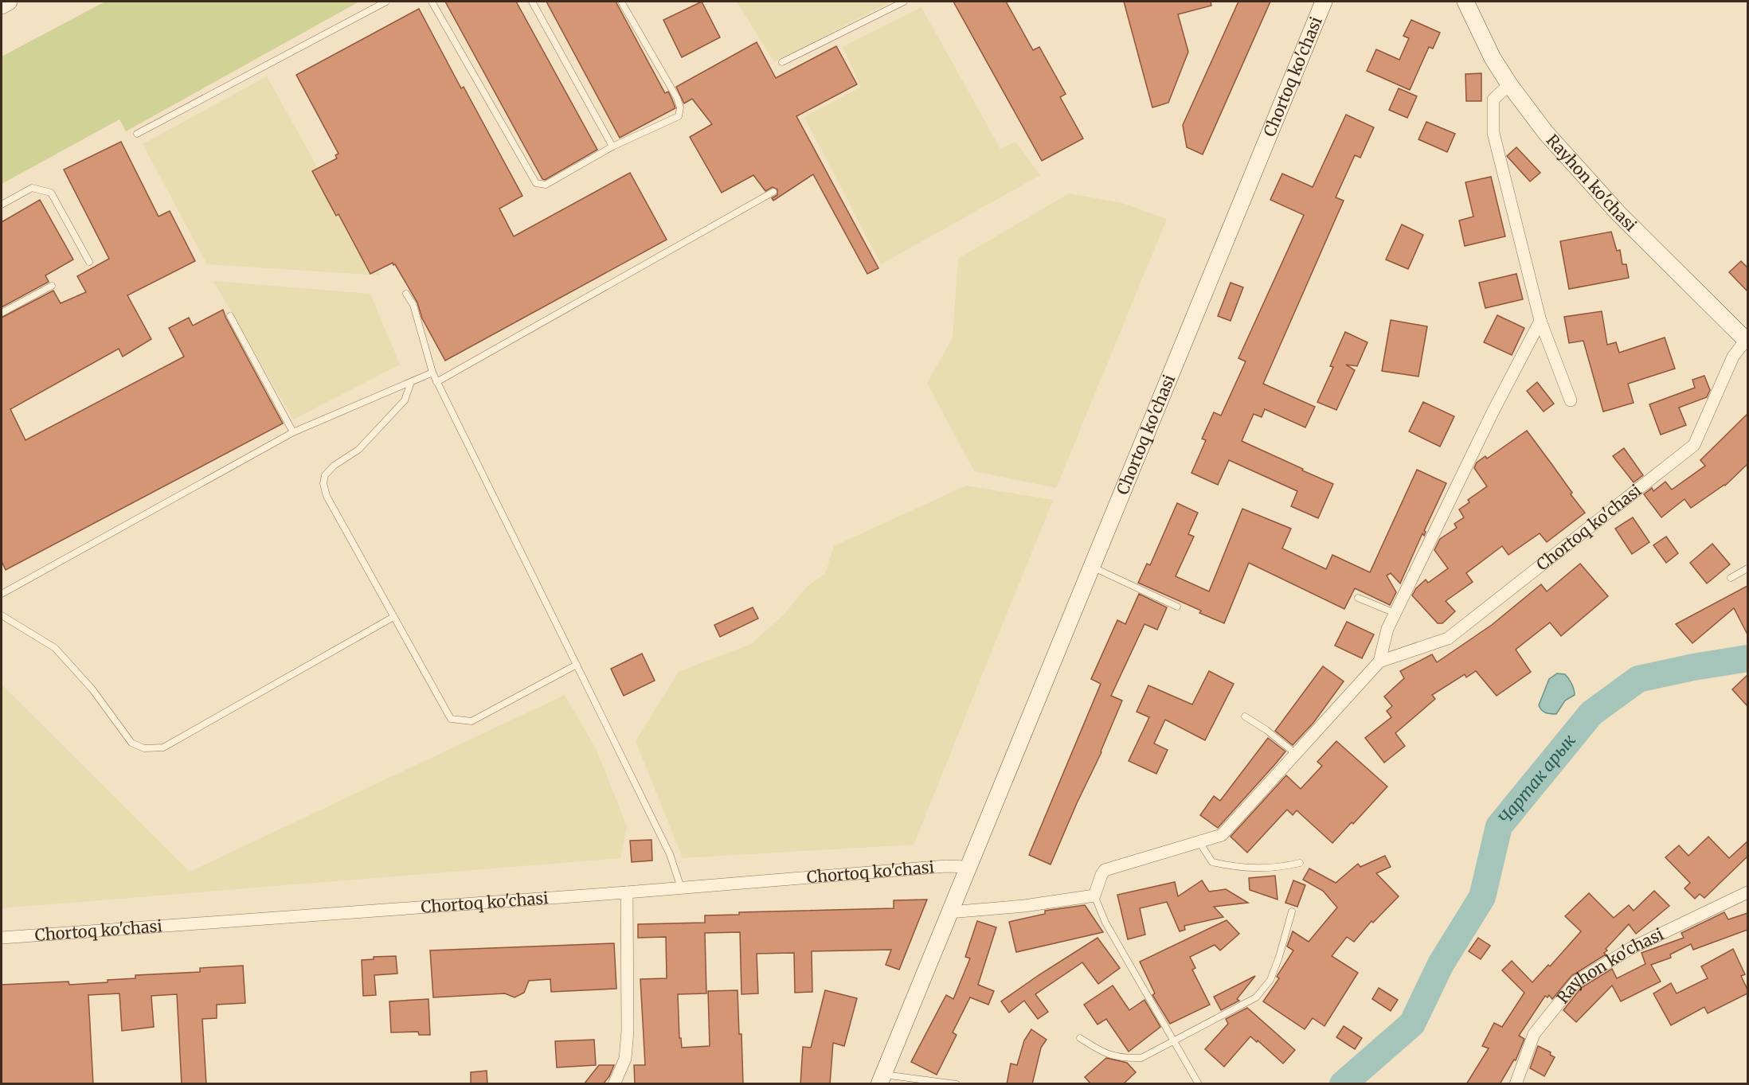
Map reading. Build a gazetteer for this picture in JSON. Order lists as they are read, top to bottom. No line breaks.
{"streets":{"street":["Chortoq ko'chasi","Rayhon ko'chasi"]},"crossings":[["Chortoq ko'chasi","Rayhon ko'chasi"]],"water":["Чартак арык"]}
